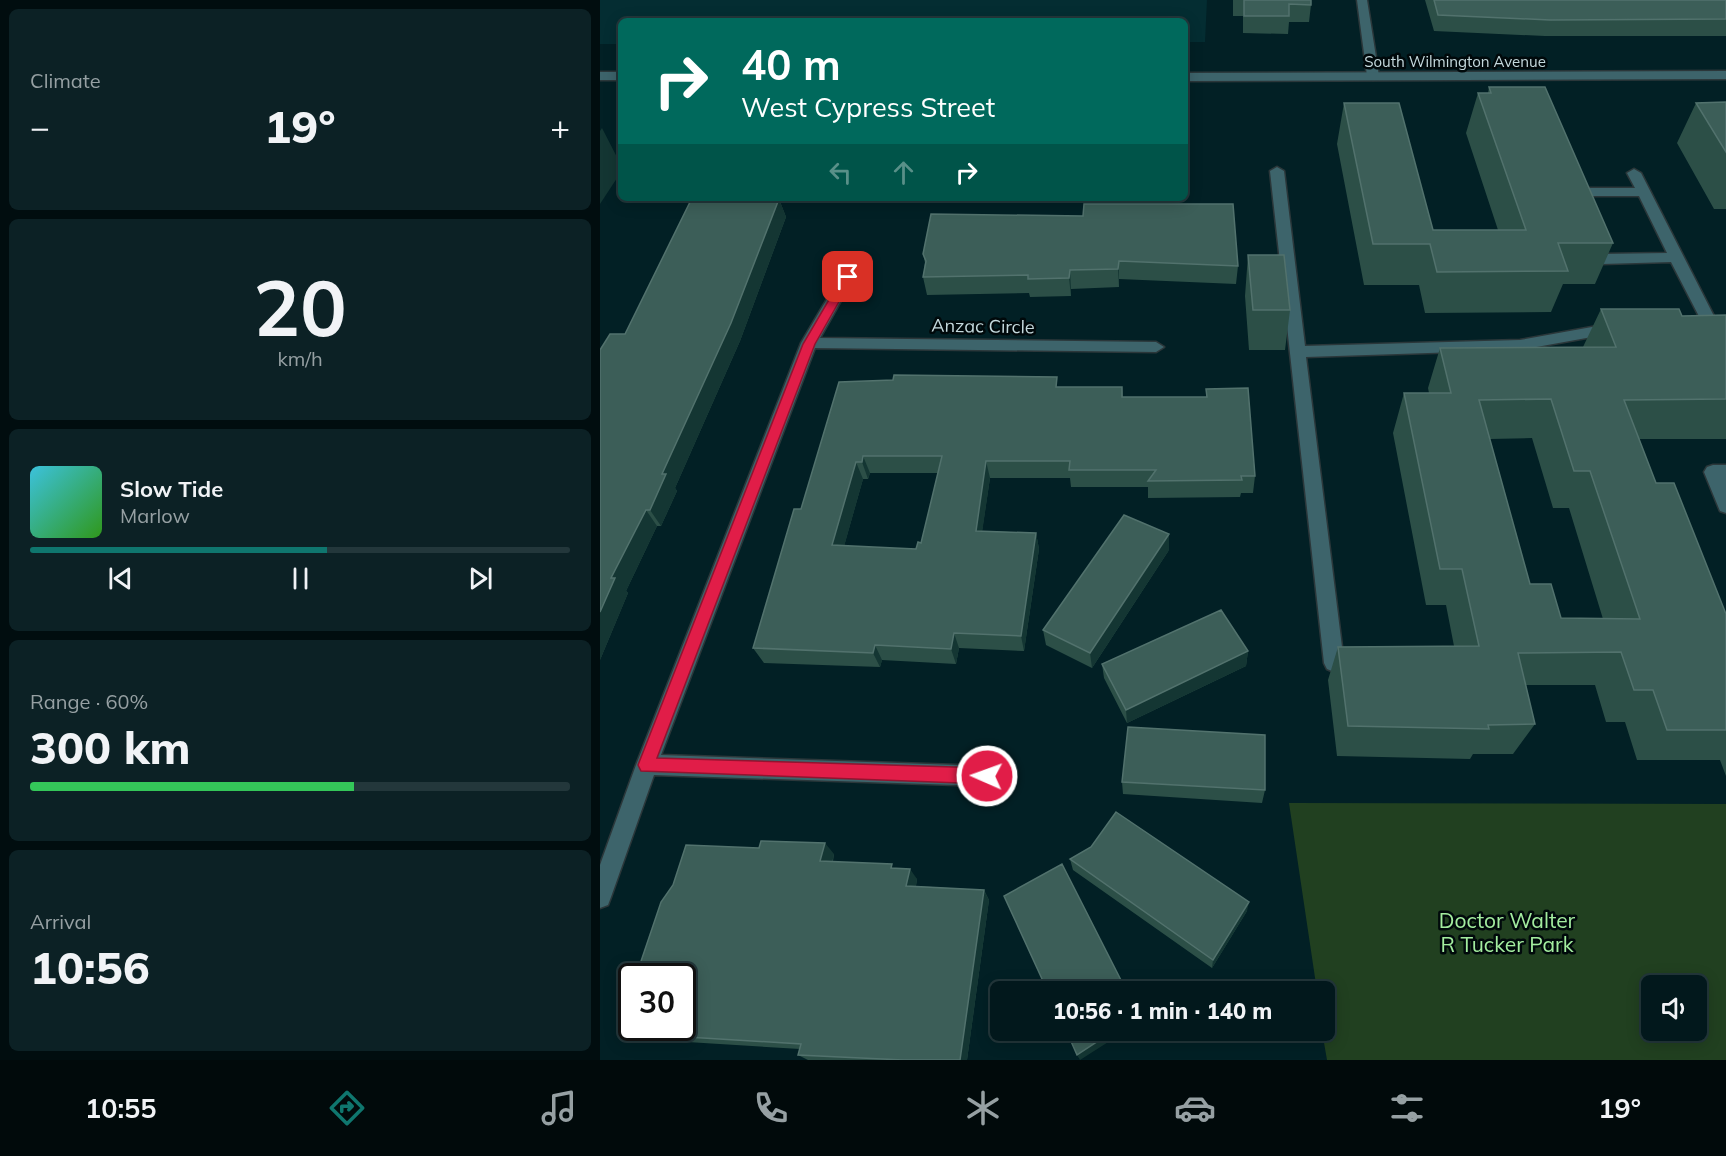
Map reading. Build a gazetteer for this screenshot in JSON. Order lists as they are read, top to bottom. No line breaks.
{"streets":{"street":["South Wilmington Avenue","Anzac Circle"]},"parks":["Doctor Walter R Tucker Park"],"page":{"tile":["Climate",["20","km/h"],["Range · 60%","300 km"],["Arrival","10:56"]],"turn":["40 m","West Cypress Street"],"heat":["−","19°","+"],"song":["Slow Tide","Marlow"],"limit":"30","trip":"10:56 · 1 min · 140 m","tabs":["10:55","19°"]}}
